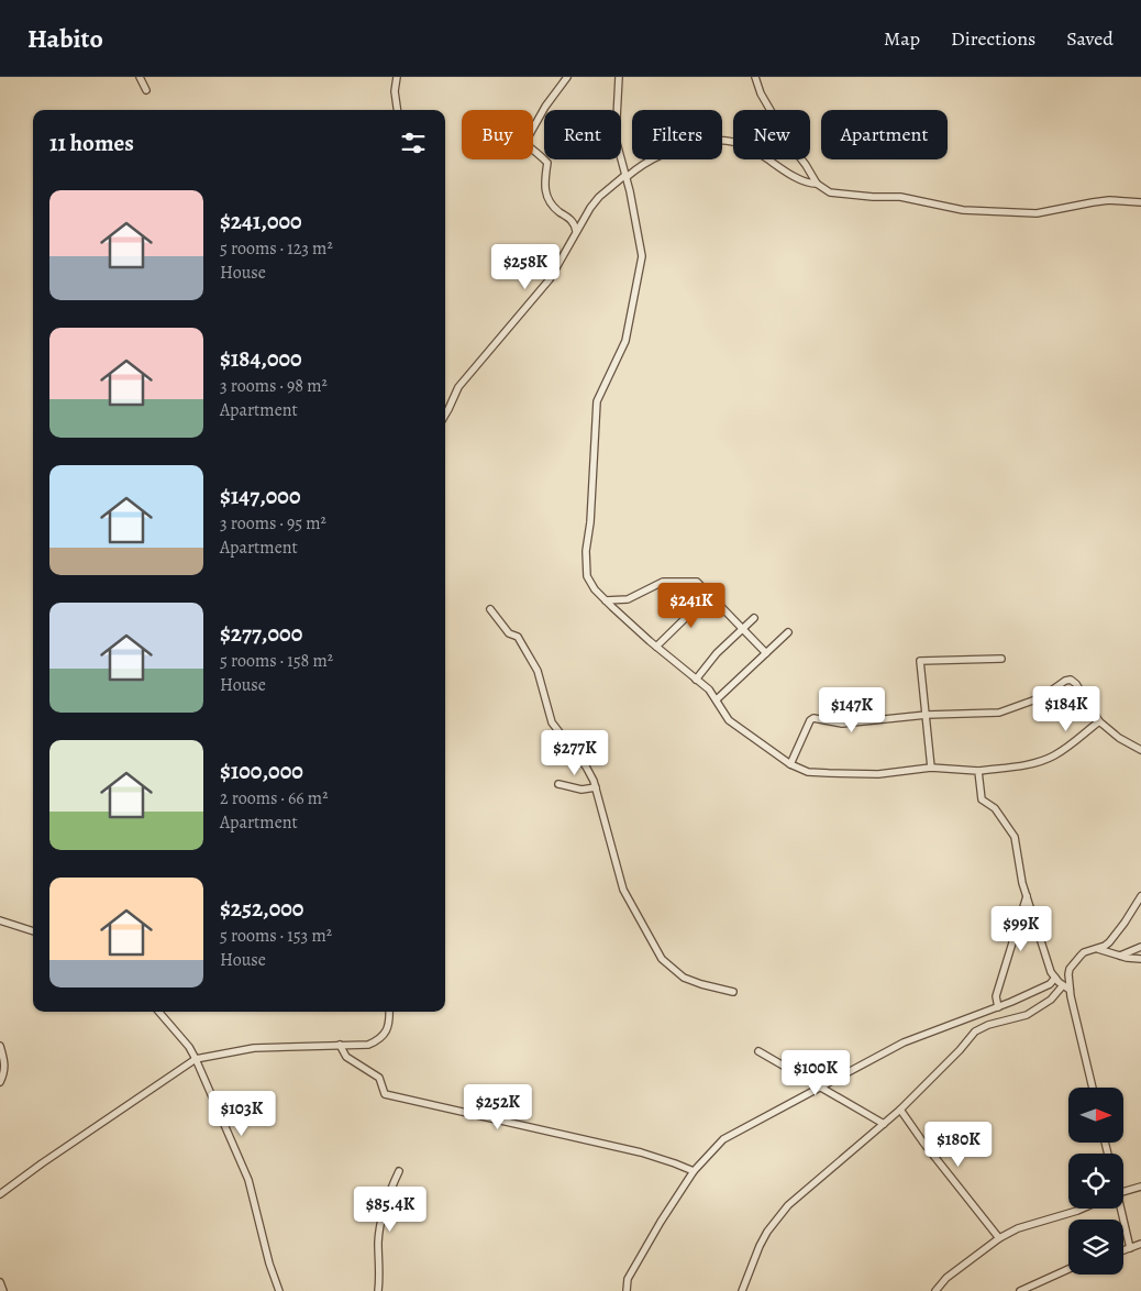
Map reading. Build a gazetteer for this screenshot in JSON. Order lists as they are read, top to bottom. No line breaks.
{"north":"right","page":{"header":"Habito","nav":["Map","Directions","Saved"],"chip":["Buy","Rent","Filters","New","Apartment"],"heading":"11 homes","list":[{"name":"$241,000","note":"5 rooms · 123 m² · House"},{"name":"$184,000","note":"3 rooms · 98 m² · Apartment"},{"name":"$147,000","note":"3 rooms · 95 m² · Apartment"},{"name":"$277,000","note":"5 rooms · 158 m² · House"},{"name":"$100,000","note":"2 rooms · 66 m² · Apartment"},{"name":"$252,000","note":"5 rooms · 153 m² · House"}],"price":["$258K","$241K","$184K","$147K","$277K","$99K","$100K","$252K","$103K","$180K","$85.4K"]}}
